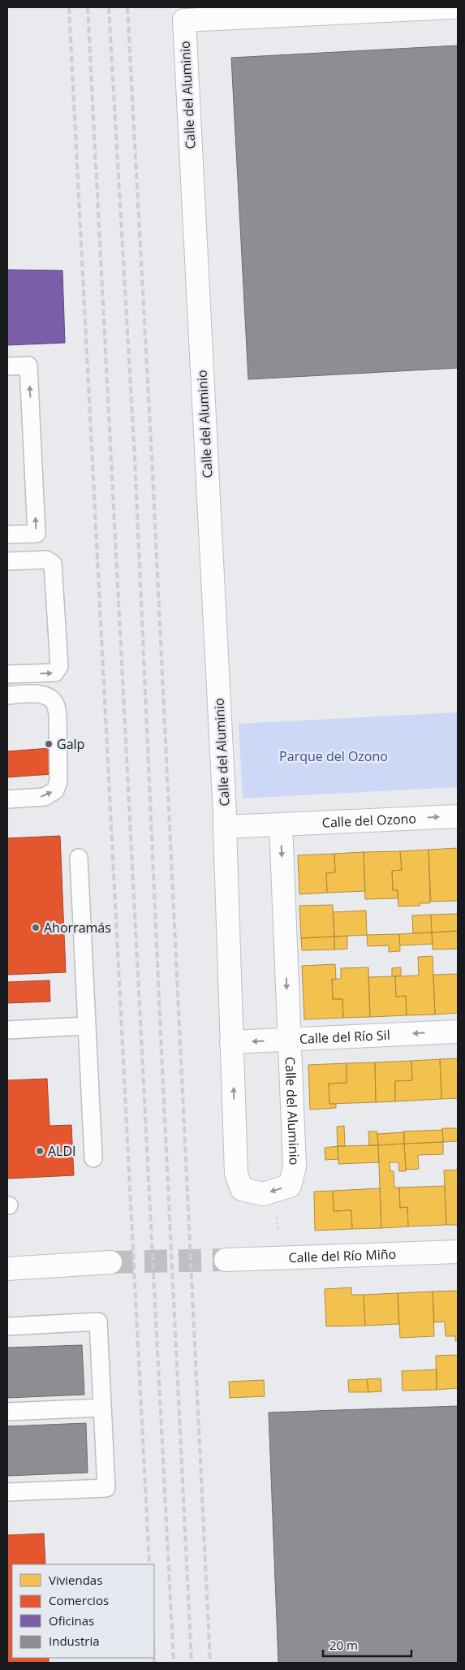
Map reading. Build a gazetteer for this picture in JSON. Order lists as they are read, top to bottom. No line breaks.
{"streets":{"street":["Calle del Aluminio","Calle del Ozono","Calle del Río Sil","Calle del Río Miño"]},"crossings":[["Calle del Aluminio","Calle del Ozono"],["Calle del Aluminio","Calle del Río Sil"]],"one_way":["Calle del Ozono","Calle del Río Sil"],"parks":["Parque del Ozono"],"places":["Galp","Ahorramás","ALDI"],"legend":["Viviendas","Comercios","Oficinas","Industria"],"scale_bar":"20 m"}
